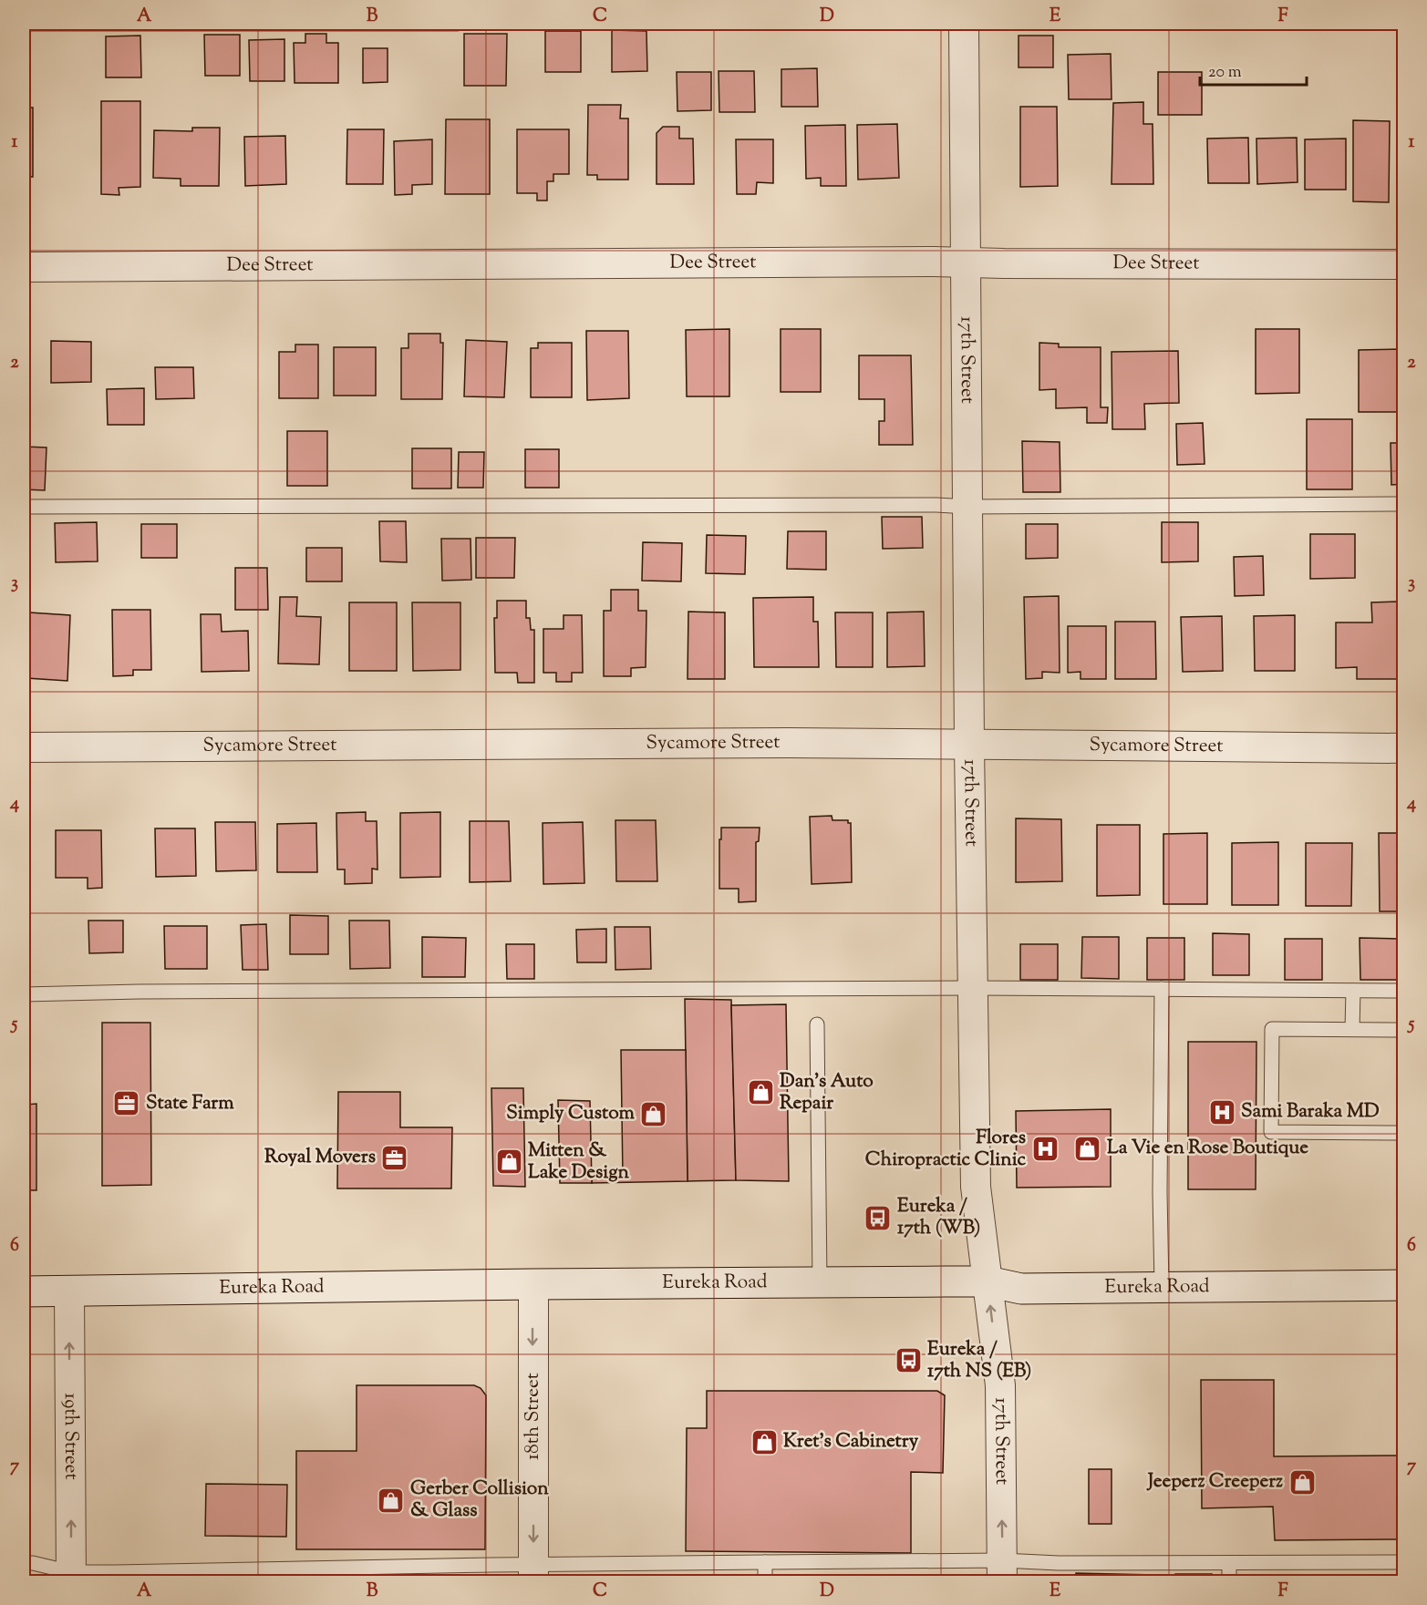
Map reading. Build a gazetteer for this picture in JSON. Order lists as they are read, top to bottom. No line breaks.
{"streets":{"main road":["Eureka Road"],"street":["Dee Street","17th Street","Sycamore Street","18th Street","19th Street"]},"crossings":[["Dee Street","17th Street"],["17th Street","Sycamore Street"],["17th Street","Eureka Road"],["Eureka Road","18th Street"],["Eureka Road","19th Street"]],"one_way":["18th Street","19th Street"],"places":{"shop":["Dan's Auto Repair","Simply Custom","La Vie en Rose Boutique","Mitten & Lake Design","Kret's Cabinetry","Jeeperz Creeperz","Gerber Collision & Glass"],"office":["State Farm","Royal Movers"],"hospital":["Sami Baraka MD","Flores Chiropractic Clinic"],"bus stop":["Eureka / 17th (WB)","Eureka / 17th NS (EB)"]},"scale_bar":"20 m","grid":{"columns":["A","B","C","D","E","F"],"rows":["1","2","3","4","5","6","7"]}}
